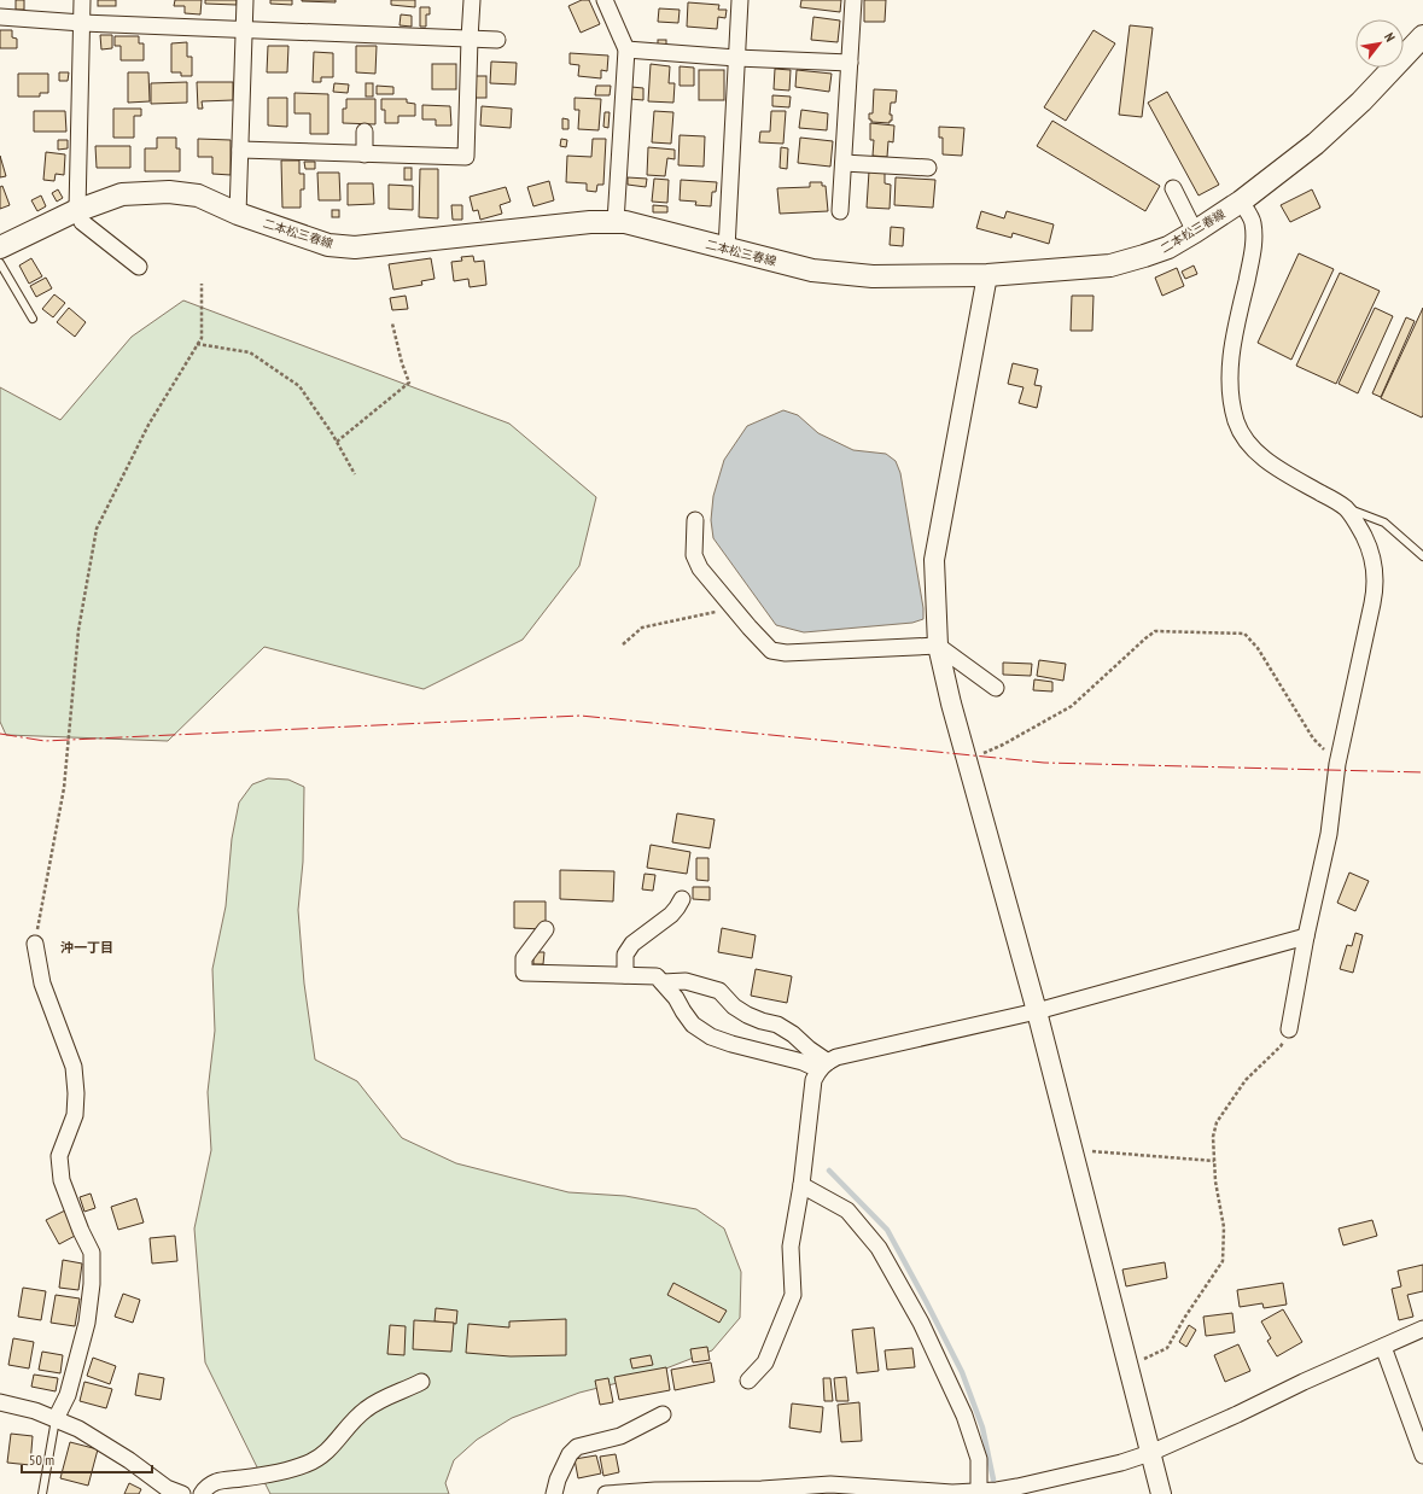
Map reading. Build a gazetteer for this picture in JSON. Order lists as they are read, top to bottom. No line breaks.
{"streets":{"main road":["二本松三春線"]},"districts":["沖一丁目"],"scale_bar":"50 m","north":"top right"}
